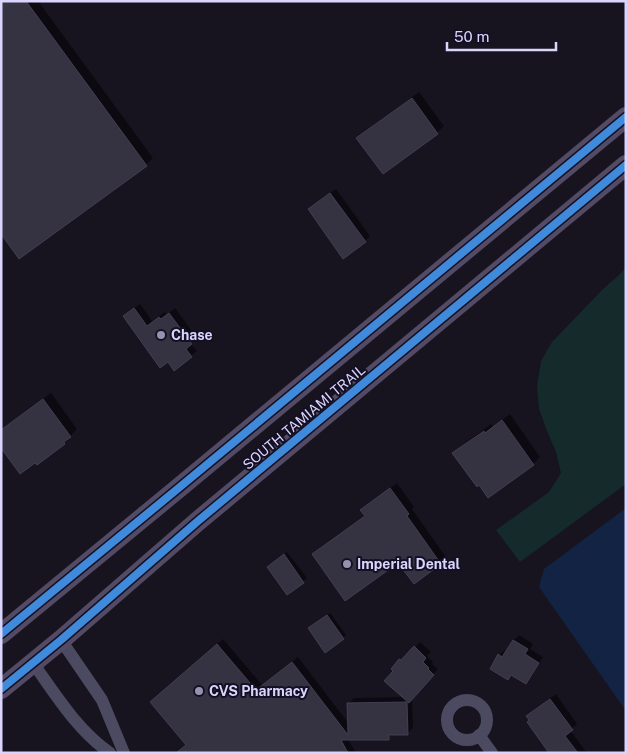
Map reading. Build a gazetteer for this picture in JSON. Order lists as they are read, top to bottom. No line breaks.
{"streets":{"main road":["SOUTH TAMIAMI TRAIL"]},"places":["Chase","Imperial Dental","CVS Pharmacy"],"scale_bar":"50 m"}
